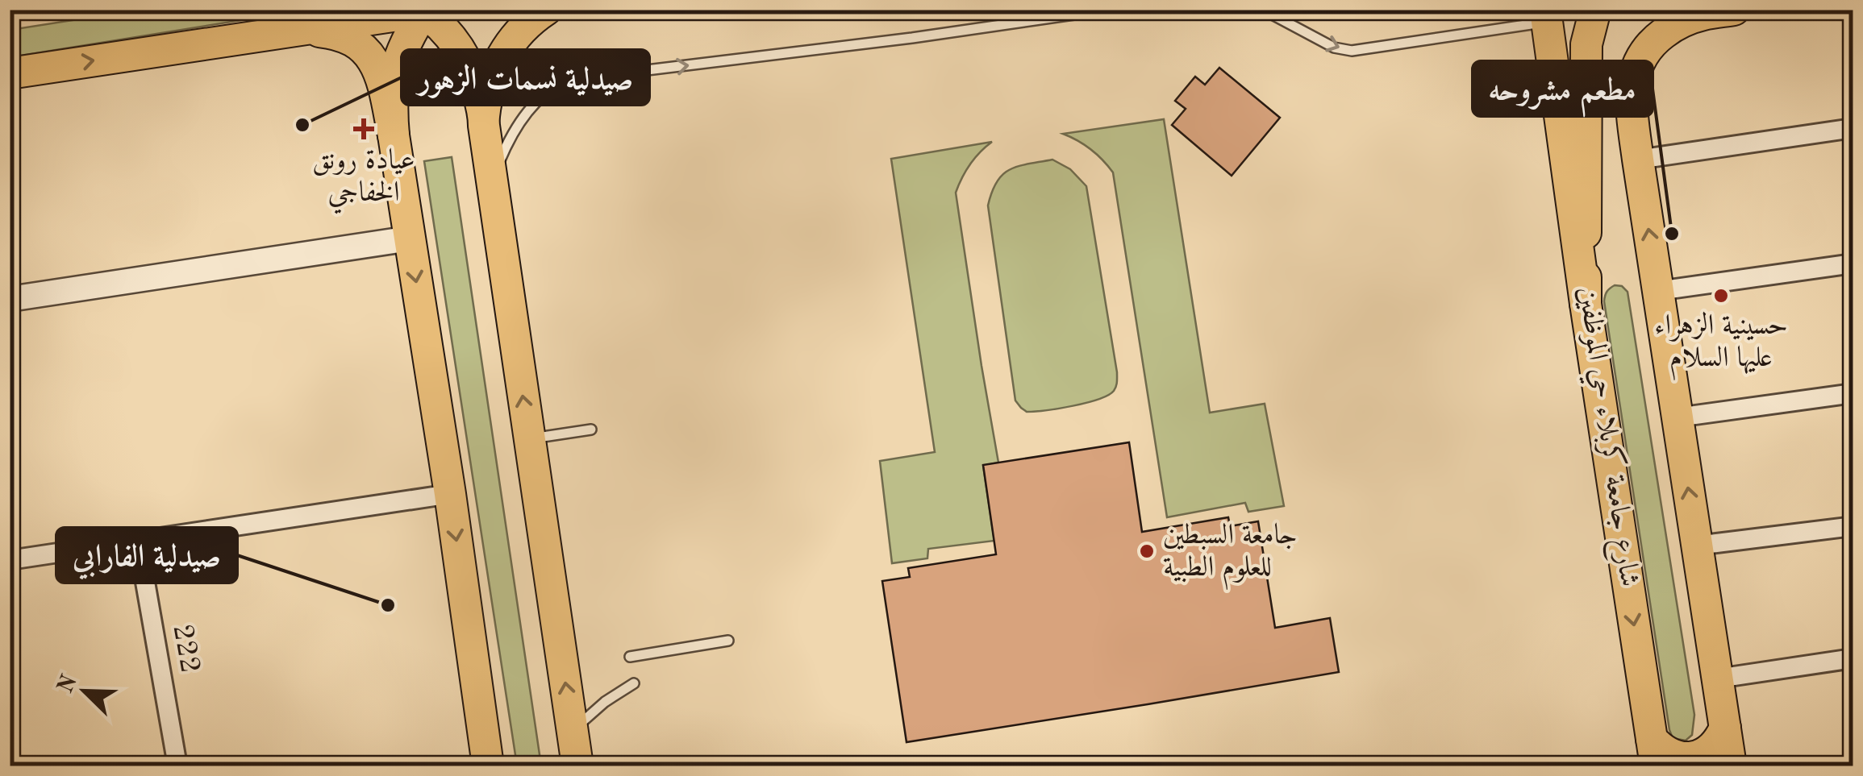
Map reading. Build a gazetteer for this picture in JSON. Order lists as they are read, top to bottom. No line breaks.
{"streets":{"main road":["شارع جامعة كربلاء حي الموظفين"],"street":["222"]},"places":{"other":["صيدلية نسمات الزهور","مطعم مشروحه","حسينية الزهراء عليها السلام","جامعة السبطين للعلوم الطبية","صيدلية الفارابي"],"health":["عيادة رونق الخفاجي"]},"north":"top left"}
